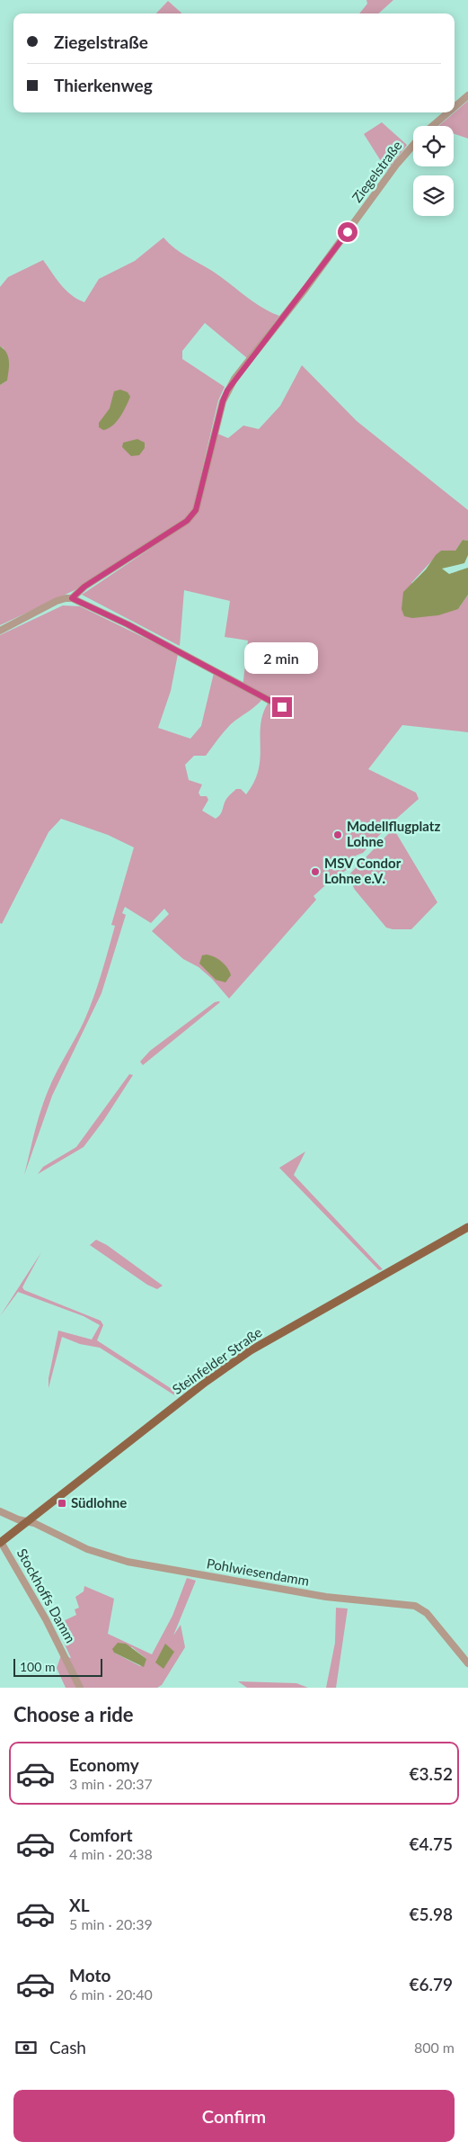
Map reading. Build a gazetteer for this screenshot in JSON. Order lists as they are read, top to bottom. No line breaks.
{"streets":{"main road":["Steinfelder Straße"],"street":["Ziegelstraße","Pohlwiesendamm","Stockhoffs Damm"]},"crossings":[["Steinfelder Straße","Pohlwiesendamm"],["Steinfelder Straße","Stockhoffs Damm"]],"places":{"other":["Modellflugplatz Lohne","MSV Condor Lohne e.V."],"transit":["Südlohne"]},"scale_bar":"100 m","page":{"banner":["Ziegelstraße","Thierkenweg"],"bubble":"2 min","scale":"100 m","heading":"Choose a ride","list":[{"name":"Economy","note":"3 min · 20:37","value":"€3.52"},{"name":"Comfort","note":"4 min · 20:38","value":"€4.75"},{"name":"XL","note":"5 min · 20:39","value":"€5.98"},{"name":"Moto","note":"6 min · 20:40","value":"€6.79"}],"pay":["Cash","800 m"],"buttons":"Confirm"}}
